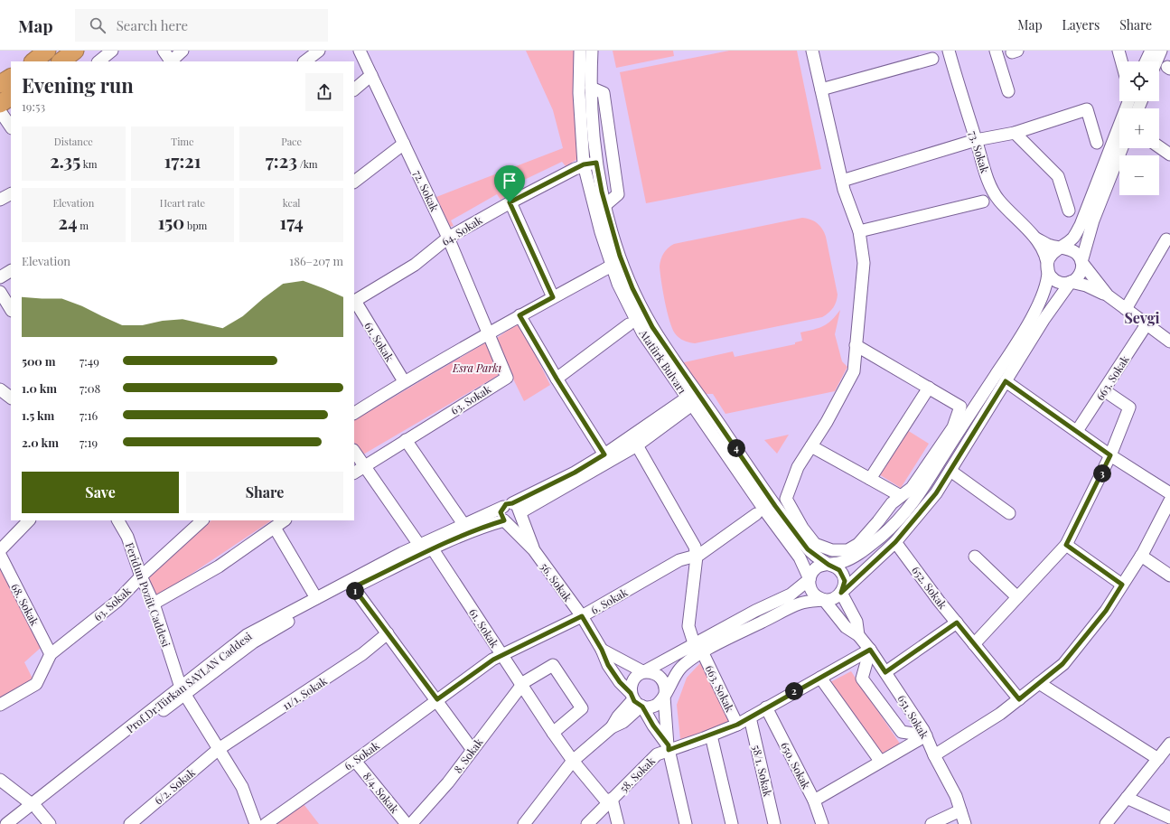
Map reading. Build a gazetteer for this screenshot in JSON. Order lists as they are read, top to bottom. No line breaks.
{"streets":{"street":["73. Sokak","72. Sokak","64. Sokak","61. Sokak","Atatürk Bulvarı","663. Sokak","63. Sokak","56. Sokak","652. Sokak","Feridun Pozüt Caddesi","6. Sokak","68. Sokak","Prof.Dr.Türkan SAYLAN Caddesi","11/1. Sokak","651. Sokak","8. Sokak","650. Sokak","58/1. Sokak","58. Sokak","6/2. Sokak","8/4. Sokak"]},"crossings":[["72. Sokak","64. Sokak"],["72. Sokak","63. Sokak"],["64. Sokak","61. Sokak"],["64. Sokak","Atatürk Bulvarı"],["61. Sokak","6. Sokak"],["61. Sokak","Prof.Dr.Türkan SAYLAN Caddesi"],["61. Sokak","8. Sokak"],["61. Sokak","58. Sokak"],["Atatürk Bulvarı","Prof.Dr.Türkan SAYLAN Caddesi"],["Atatürk Bulvarı","651. Sokak"],["663. Sokak","6. Sokak"],["663. Sokak","651. Sokak"],["663. Sokak","650. Sokak"],["663. Sokak","58/1. Sokak"],["663. Sokak","58. Sokak"],["63. Sokak","Feridun Pozüt Caddesi"],["63. Sokak","68. Sokak"],["56. Sokak","6. Sokak"],["56. Sokak","58. Sokak"],["Feridun Pozüt Caddesi","Prof.Dr.Türkan SAYLAN Caddesi"],["Feridun Pozüt Caddesi","11/1. Sokak"],["Feridun Pozüt Caddesi","6/2. Sokak"],["6. Sokak","8/4. Sokak"],["11/1. Sokak","6/2. Sokak"]],"districts":["Sevgi"],"parks":["Esra Parkı"],"page":{"header":"Map","search":"Search here","nav":["Map","Layers","Share"],"map_buttons":["+","−"],"heading":["Evening run","19:53"],"stats":[["Distance","2.35 km"],["Time","17:21"],["Pace","7:23 /km"],["Elevation","24 m"],["Heart rate","150 bpm"],["kcal","174"]],"chart":["Elevation","186–207 m"],"list":[{"name":"500 m","note":"7:49"},{"name":"1.0 km","note":"7:08"},{"name":"1.5 km","note":"7:16"},{"name":"2.0 km","note":"7:19"}],"pins":["4","3","1","2"],"buttons":["Save","Share"]}}
